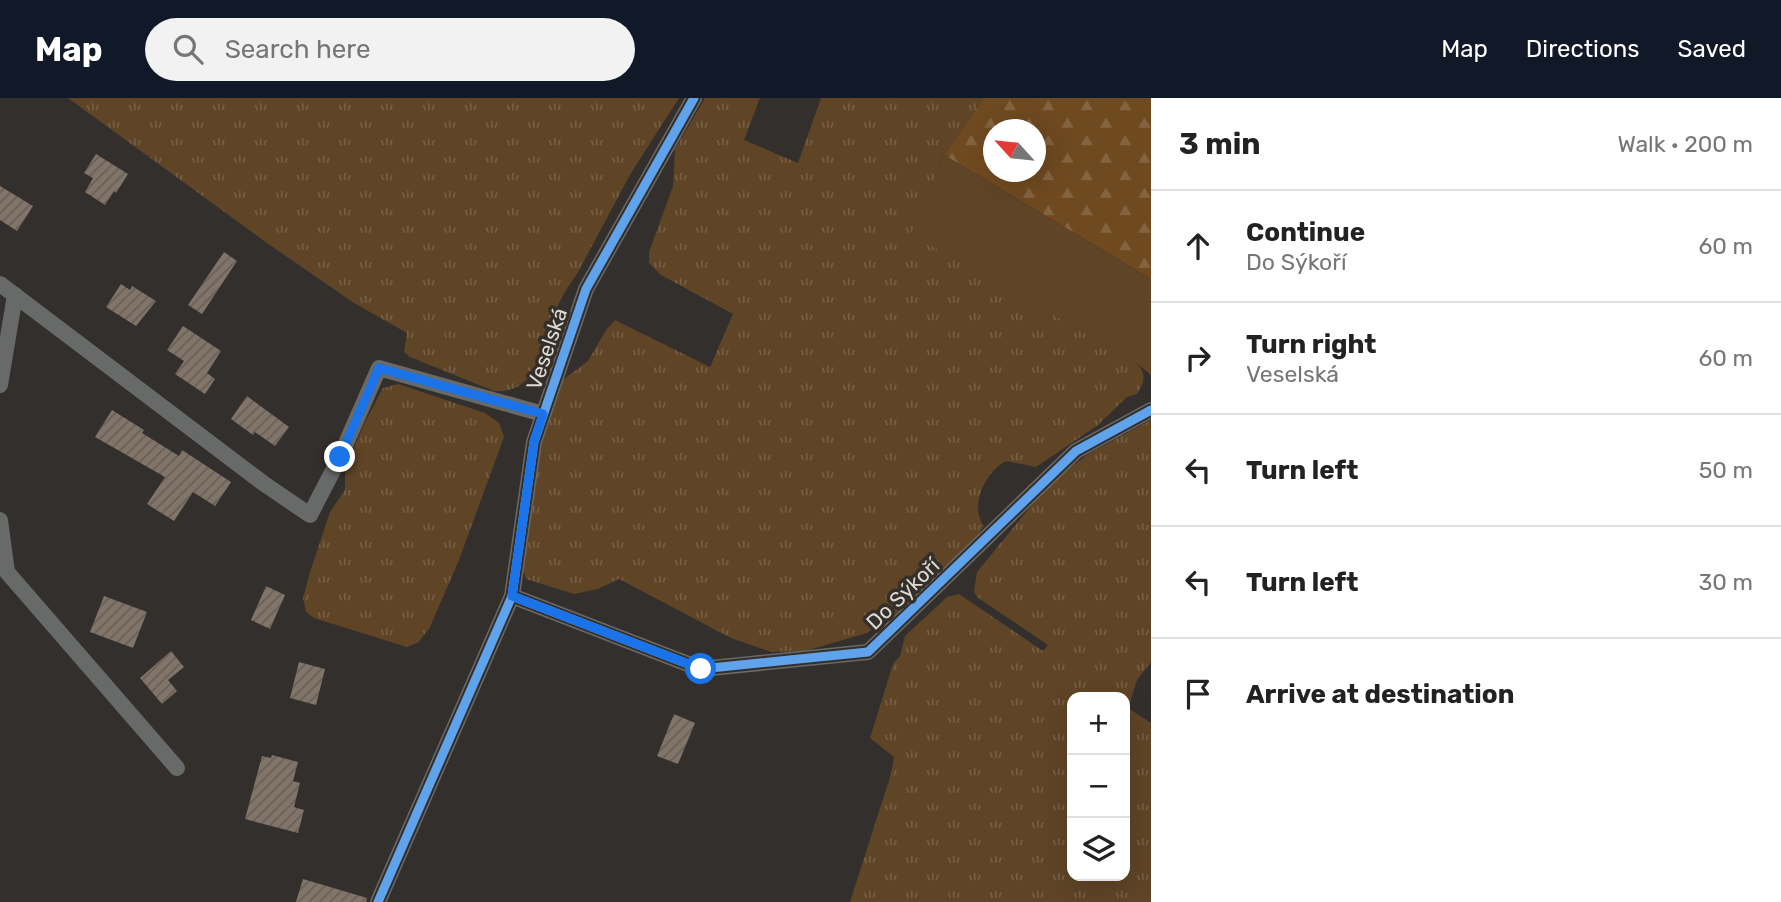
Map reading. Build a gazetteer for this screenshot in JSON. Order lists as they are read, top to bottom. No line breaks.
{"streets":{"street":["Veselská","Do Sýkoří"]},"crossings":[["Veselská","Do Sýkoří"]],"north":"top left","page":{"header":"Map","search":"Search here","nav":["Map","Directions","Saved"],"heading":["3 min","Walk · 200 m"],"list":[["Continue","Do Sýkoří","60 m"],["Turn right","Veselská","60 m"],["Turn left","50 m"],["Turn left","30 m"],"Arrive at destination"],"map_buttons":["+","−"]}}
